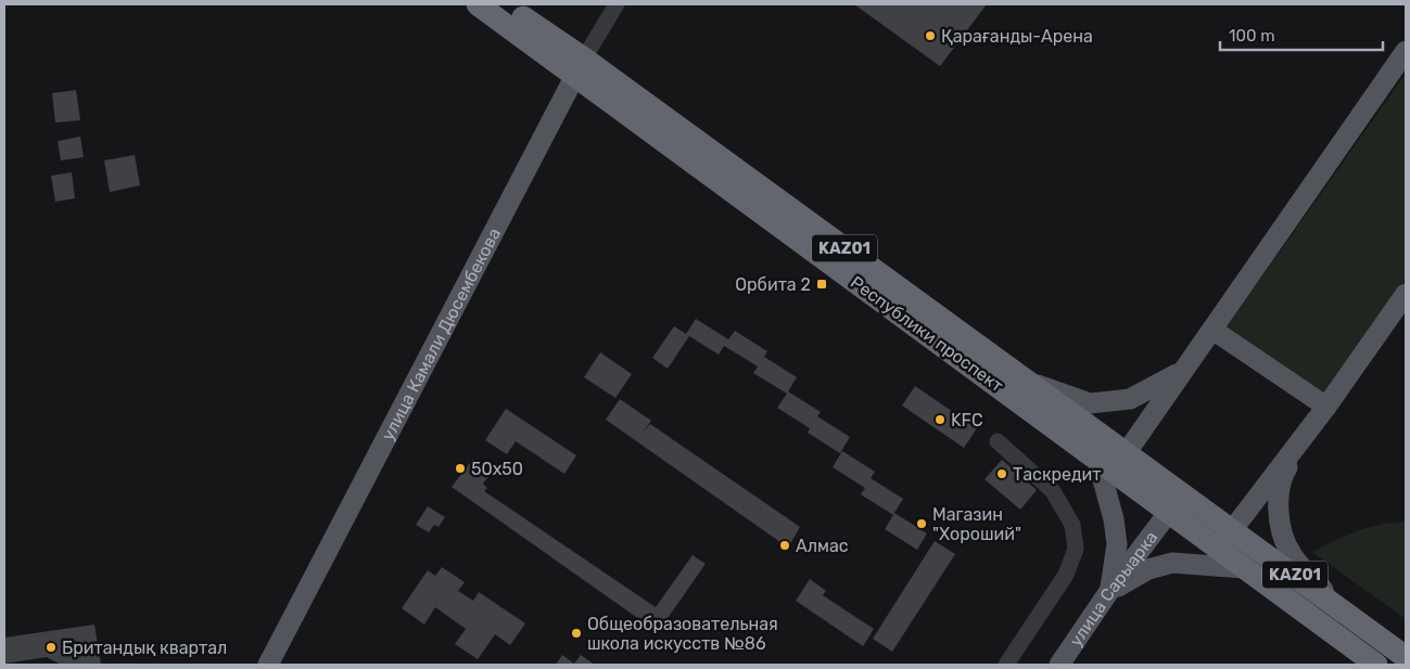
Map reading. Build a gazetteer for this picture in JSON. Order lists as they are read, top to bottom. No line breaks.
{"streets":{"highway":["KАZ01","Республики проспект"],"main road":["улица Камали Дюсембекова","улица Сарыарка"]},"crossings":[["улица Камали Дюсембекова","Республики проспект"],["Республики проспект","улица Сарыарка"]],"places":{"other":["Қарағанды-Арена","KFC","50х50","Таскредит","Магазин \"Хороший\"","Алмас","Общеобразовательная школа искусств №86","Британдық квартал"],"transit":["Орбита 2"]},"scale_bar":"100 m"}
